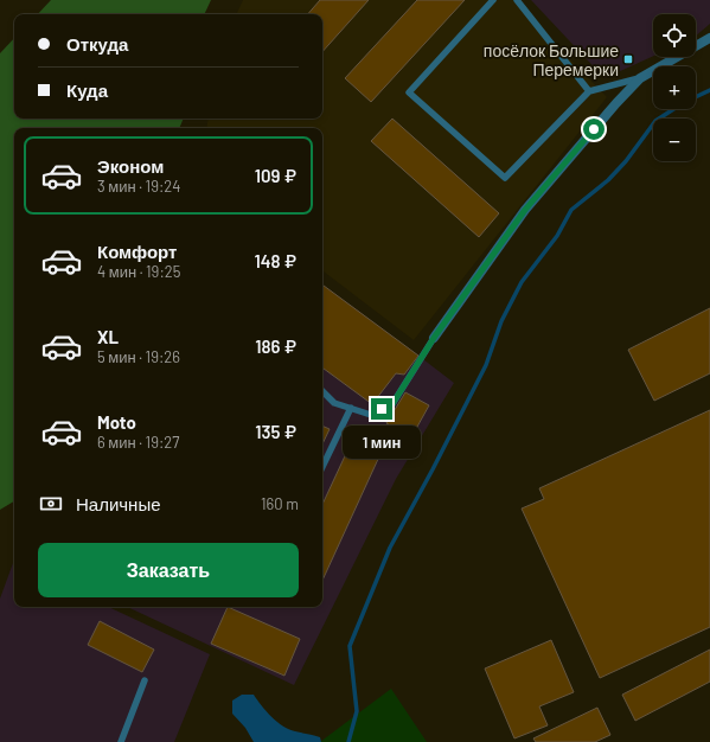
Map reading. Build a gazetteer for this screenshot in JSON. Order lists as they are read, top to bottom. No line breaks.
{"places":{"transit":["посёлок Большие Перемерки"]},"page":{"map_buttons":["+","−"],"banner":["Откуда","Куда"],"list":[{"name":"Эконом","note":"3 мин · 19:24","value":"109 ₽"},{"name":"Комфорт","note":"4 мин · 19:25","value":"148 ₽"},{"name":"XL","note":"5 мин · 19:26","value":"186 ₽"},{"name":"Moto","note":"6 мин · 19:27","value":"135 ₽"}],"bubble":"1 мин","pay":["Наличные","160 m"],"buttons":"Заказать"}}
